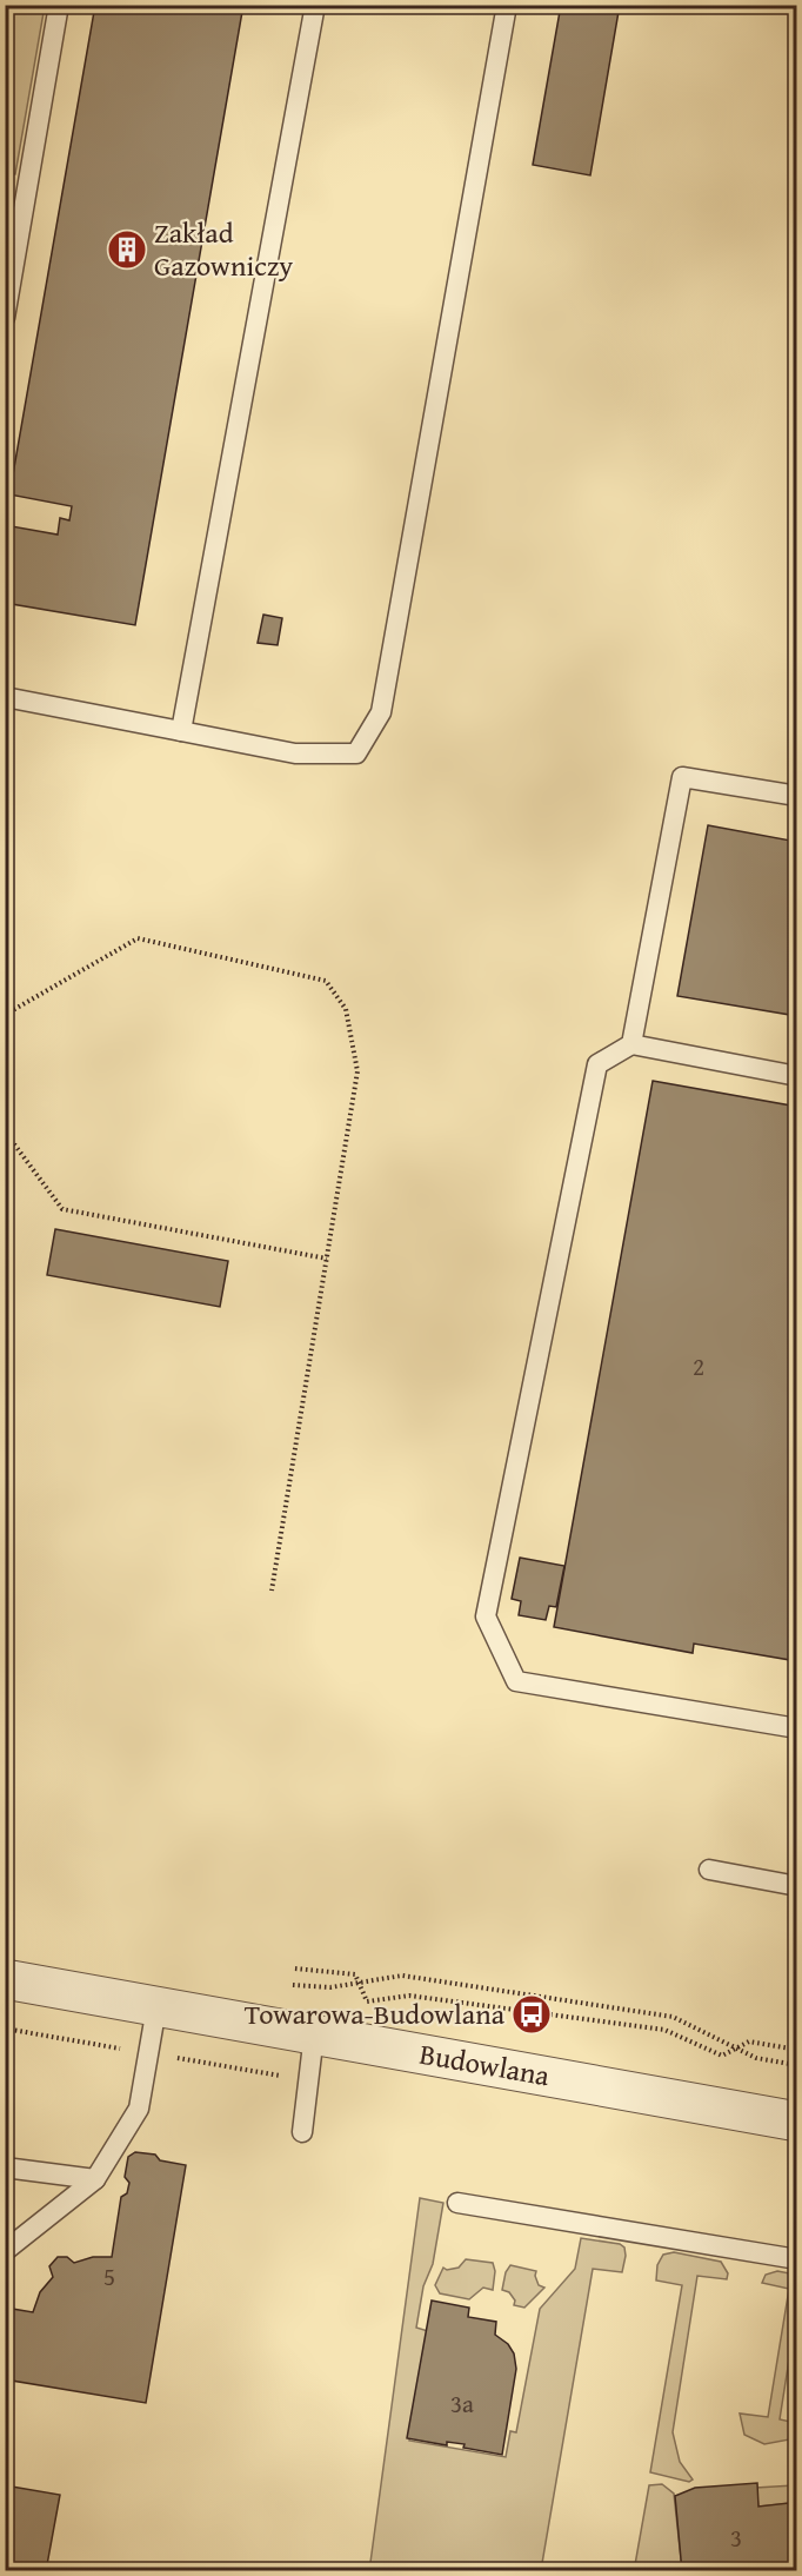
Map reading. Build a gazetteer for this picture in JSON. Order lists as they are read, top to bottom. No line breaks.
{"streets":{"street":["Budowlana"]},"places":{"building":["Zakład Gazowniczy"],"bus stop":["Towarowa-Budowlana"]},"house_numbers":["2","5","3a","3"]}
